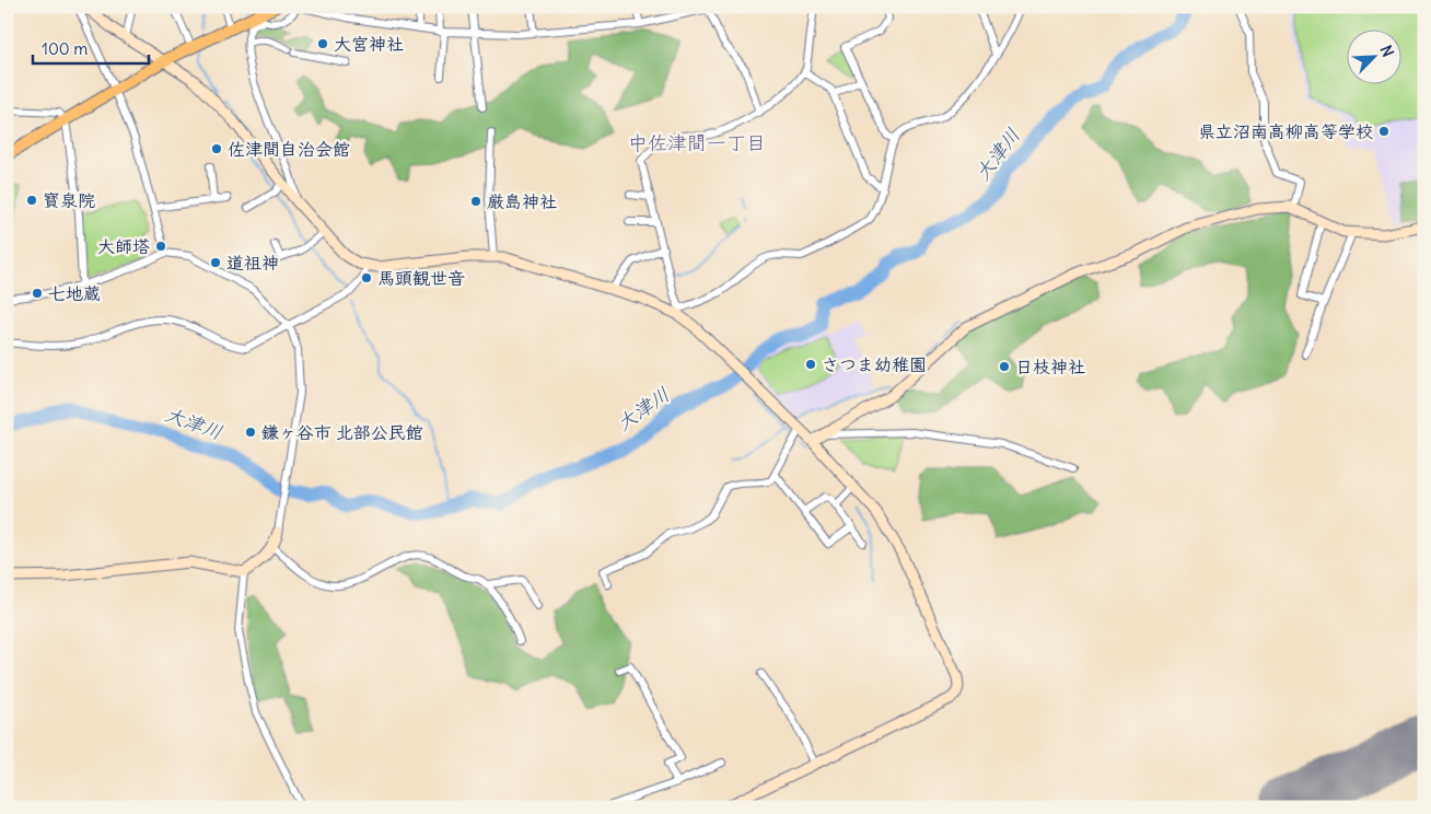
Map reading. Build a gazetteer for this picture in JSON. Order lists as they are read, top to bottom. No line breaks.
{"districts":["中佐津間一丁目"],"water":["大津川"],"places":["大宮神社","県立沼南高柳高等学校","佐津間自治会館","寳泉院","厳島神社","大師塔","道祖神","馬頭観世音","七地蔵","さつま幼稚園","日枝神社","鎌ヶ谷市 北部公民館"],"scale_bar":"100 m","north":"top right"}
